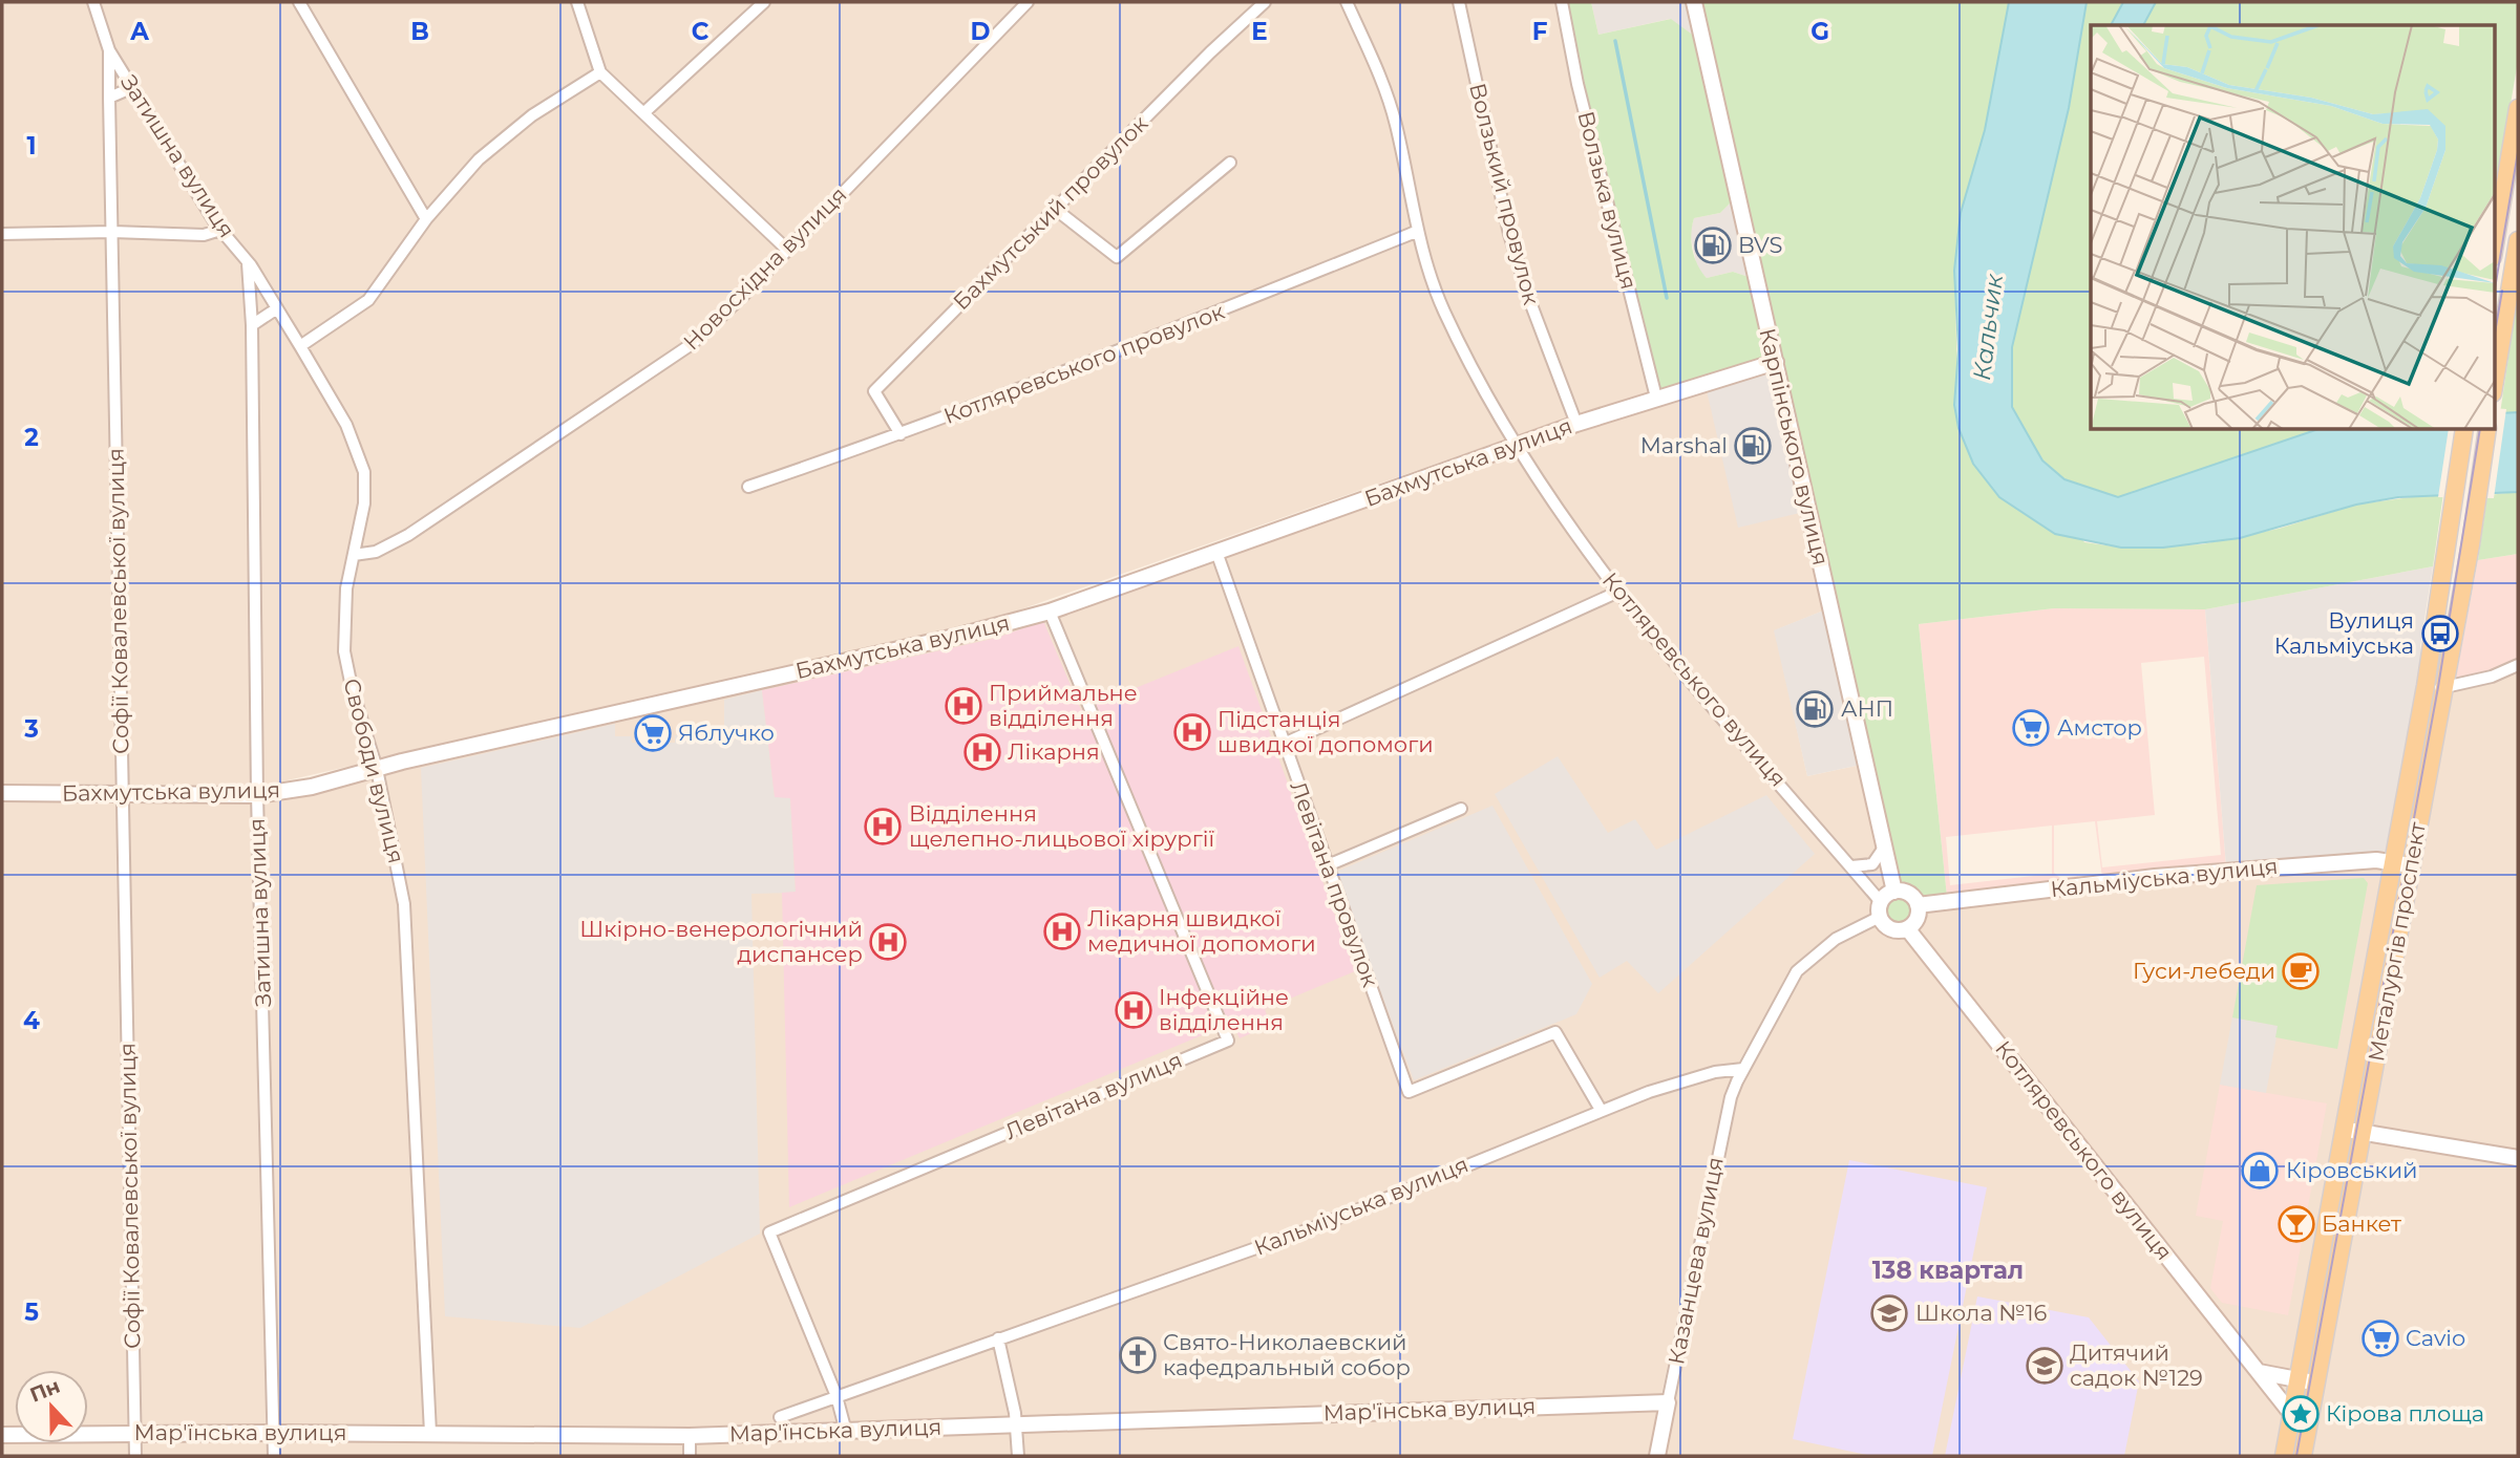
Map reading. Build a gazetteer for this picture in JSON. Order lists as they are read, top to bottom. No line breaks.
{"streets":{"main road":["Металургів проспект"],"street":["Затишна вулиця","Волзький провулок","Волзька вулиця","Бахмутський провулок","Новосхідна вулиця","Котляревського провулок","Карпінського вулиця","Бахмутська вулиця","Софії Ковалевської вулиця","Котляревського вулиця","Свободи вулиця","Кальміуська вулиця","Левітана провулок","Левітана вулиця","Казанцева вулиця","Мар'їнська вулиця"]},"crossings":[["Затишна вулиця","Бахмутська вулиця"],["Затишна вулиця","Софії Ковалевської вулиця"],["Затишна вулиця","Свободи вулиця"],["Затишна вулиця","Мар'їнська вулиця"],["Волзький провулок","Бахмутська вулиця"],["Волзька вулиця","Бахмутська вулиця"],["Бахмутський провулок","Котляревського провулок"],["Новосхідна вулиця","Свободи вулиця"],["Котляревського провулок","Котляревського вулиця"],["Карпінського вулиця","Бахмутська вулиця"],["Карпінського вулиця","Котляревського вулиця"],["Карпінського вулиця","Кальміуська вулиця"],["Бахмутська вулиця","Софії Ковалевської вулиця"],["Бахмутська вулиця","Котляревського вулиця"],["Бахмутська вулиця","Свободи вулиця"],["Бахмутська вулиця","Левітана провулок"],["Бахмутська вулиця","Левітана вулиця"],["Софії Ковалевської вулиця","Мар'їнська вулиця"],["Котляревського вулиця","Кальміуська вулиця"],["Котляревського вулиця","Металургів проспект"],["Свободи вулиця","Мар'їнська вулиця"],["Кальміуська вулиця","Левітана провулок"],["Кальміуська вулиця","Металургів проспект"],["Кальміуська вулиця","Левітана вулиця"],["Кальміуська вулиця","Казанцева вулиця"],["Левітана вулиця","Мар'їнська вулиця"],["Казанцева вулиця","Мар'їнська вулиця"]],"districts":["138 квартал"],"water":["Кальчик"],"places":{"fuel station":["BVS","Marshal","АНП"],"bus stop":["Вулиця Кальміуська"],"hospital":["Приймальне відділення","Підстанція швидкої допомоги","Лікарня","Відділення щелепно-лицьової хірургії","Лікарня швидкої медичної допомоги","Шкірно-венерологічний диспансер","Інфекційне відділення"],"supermarket":["Амстор","Яблучко","Cavio"],"cafe":["Гуси-лебеди"],"shop":["Кіровський"],"bar":["Банкет"],"school or university":["Школа №16","Дитячий садок №129"],"church":["Свято-Николаевский кафедральный собор"],"place":["Кірова площа"]},"north":"top","grid":{"columns":["A","B","C","D","E","F","G"],"rows":["1","2","3","4","5"]}}
